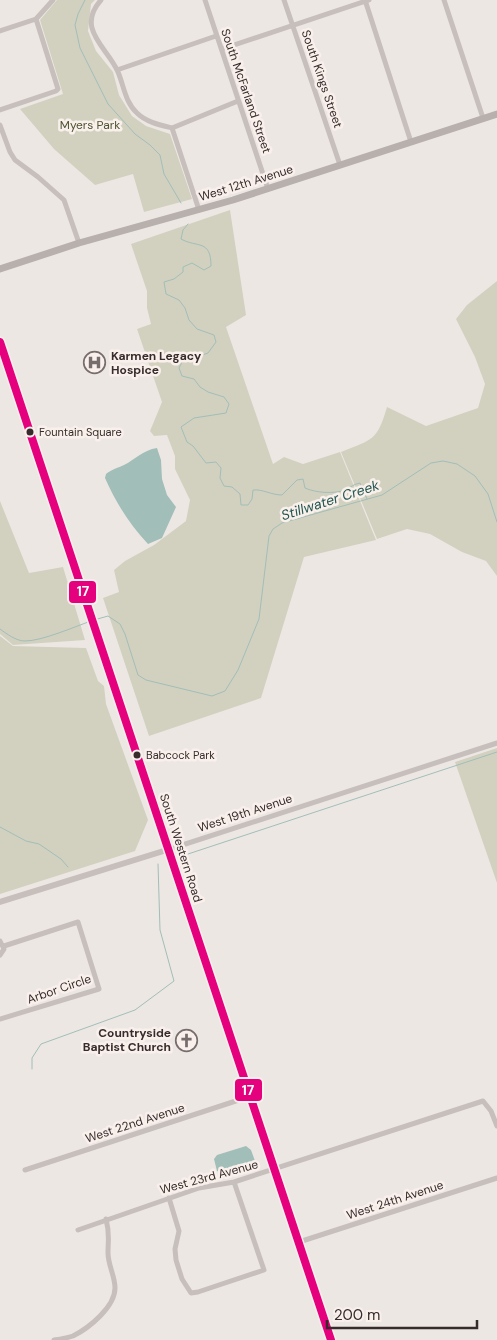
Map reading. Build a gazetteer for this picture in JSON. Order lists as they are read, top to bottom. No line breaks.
{"streets":{"main road":["West 12th Avenue","South Western Road"],"street":["South Kings Street","South McFarland Street","West 19th Avenue","Arbor Circle","West 22nd Avenue","West 23rd Avenue","West 24th Avenue"]},"crossings":[["South Kings Street","West 12th Avenue"],["South McFarland Street","West 12th Avenue"],["West 19th Avenue","South Western Road"],["South Western Road","West 22nd Avenue"],["South Western Road","West 23rd Avenue"],["South Western Road","West 24th Avenue"]],"water":["Stillwater Creek"],"parks":["Myers Park"],"places":{"hospital":["Karmen Legacy Hospice"],"other":["Fountain Square","Babcock Park"],"church":["Countryside Baptist Church"]},"lines":["transit line 17"],"scale_bar":"200 m"}
